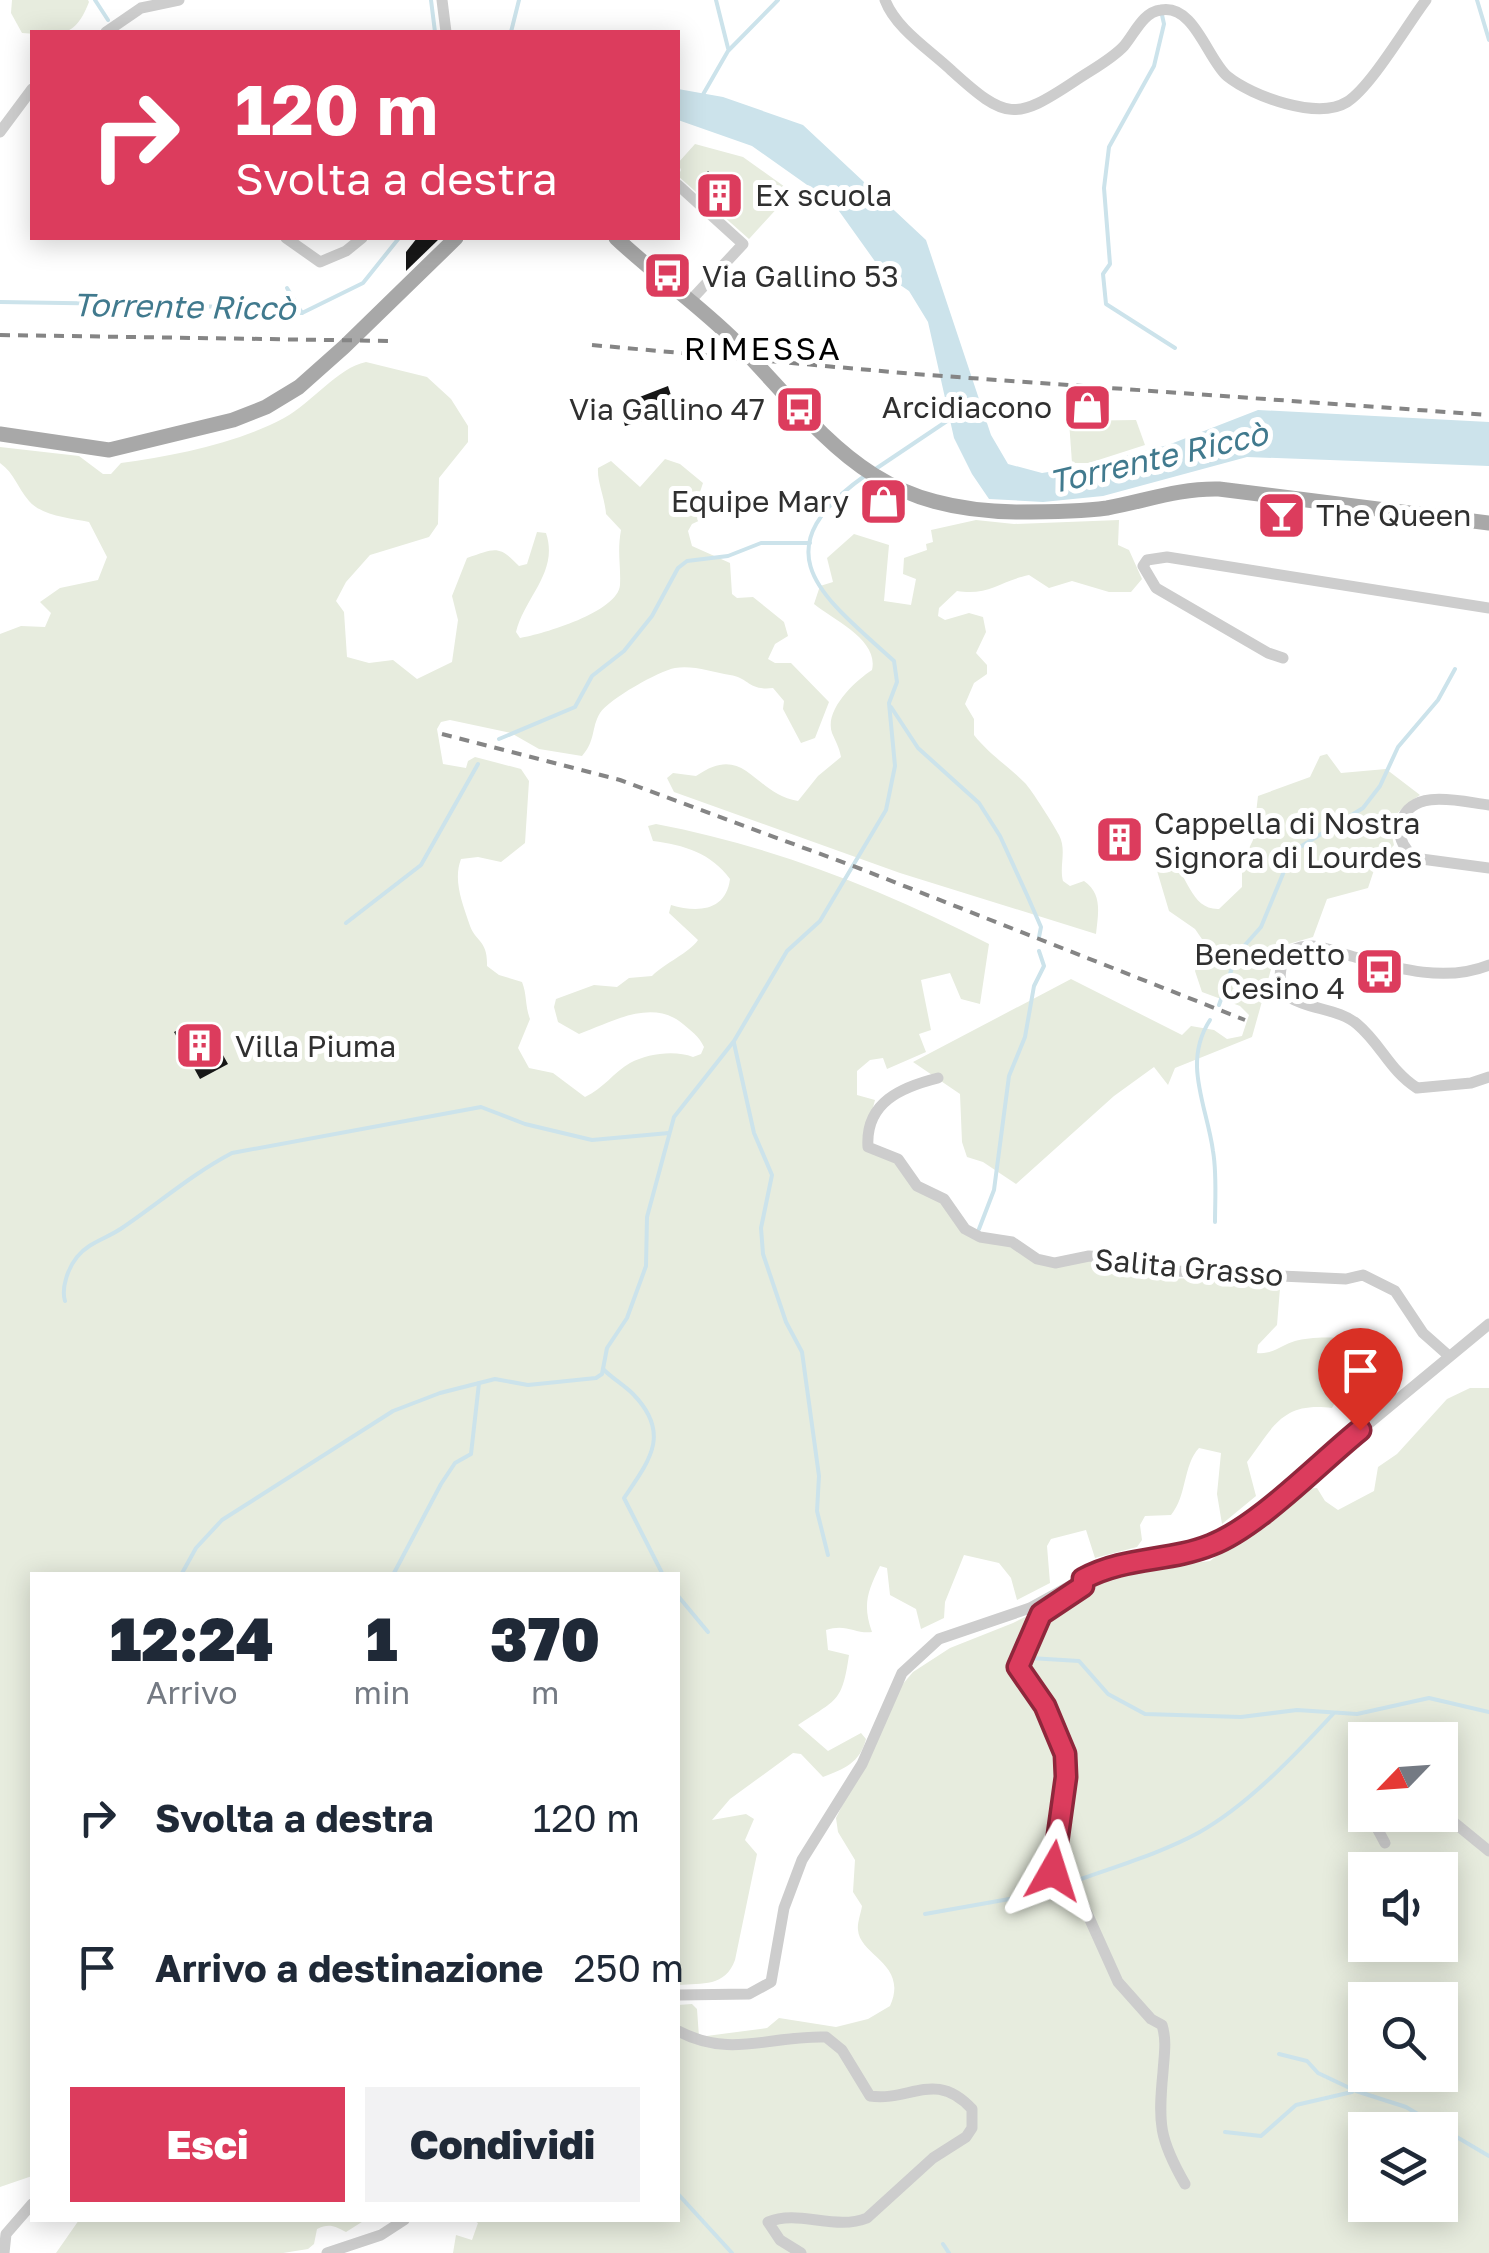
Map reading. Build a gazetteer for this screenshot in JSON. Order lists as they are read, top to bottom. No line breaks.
{"streets":{"street":["Salita Grasso"]},"districts":["RIMESSA"],"water":["Torrente Riccò"],"places":{"building":["Ex scuola","Cappella di Nostra Signora di Lourdes","Villa Piuma"],"bus stop":["Via Gallino 53","Via Gallino 47","Benedetto Cesino 4"],"shop":["Arcidiacono","Equipe Mary"],"bar":["The Queen"]},"north":"bottom left","page":{"turn":["120 m","Svolta a destra"],"eta":["12:24","Arrivo","1","min","370","m"],"list":[{"name":"Svolta a destra","value":"120 m"},{"name":"Arrivo a destinazione","value":"250 m"}],"buttons":["Esci","Condividi"]}}
